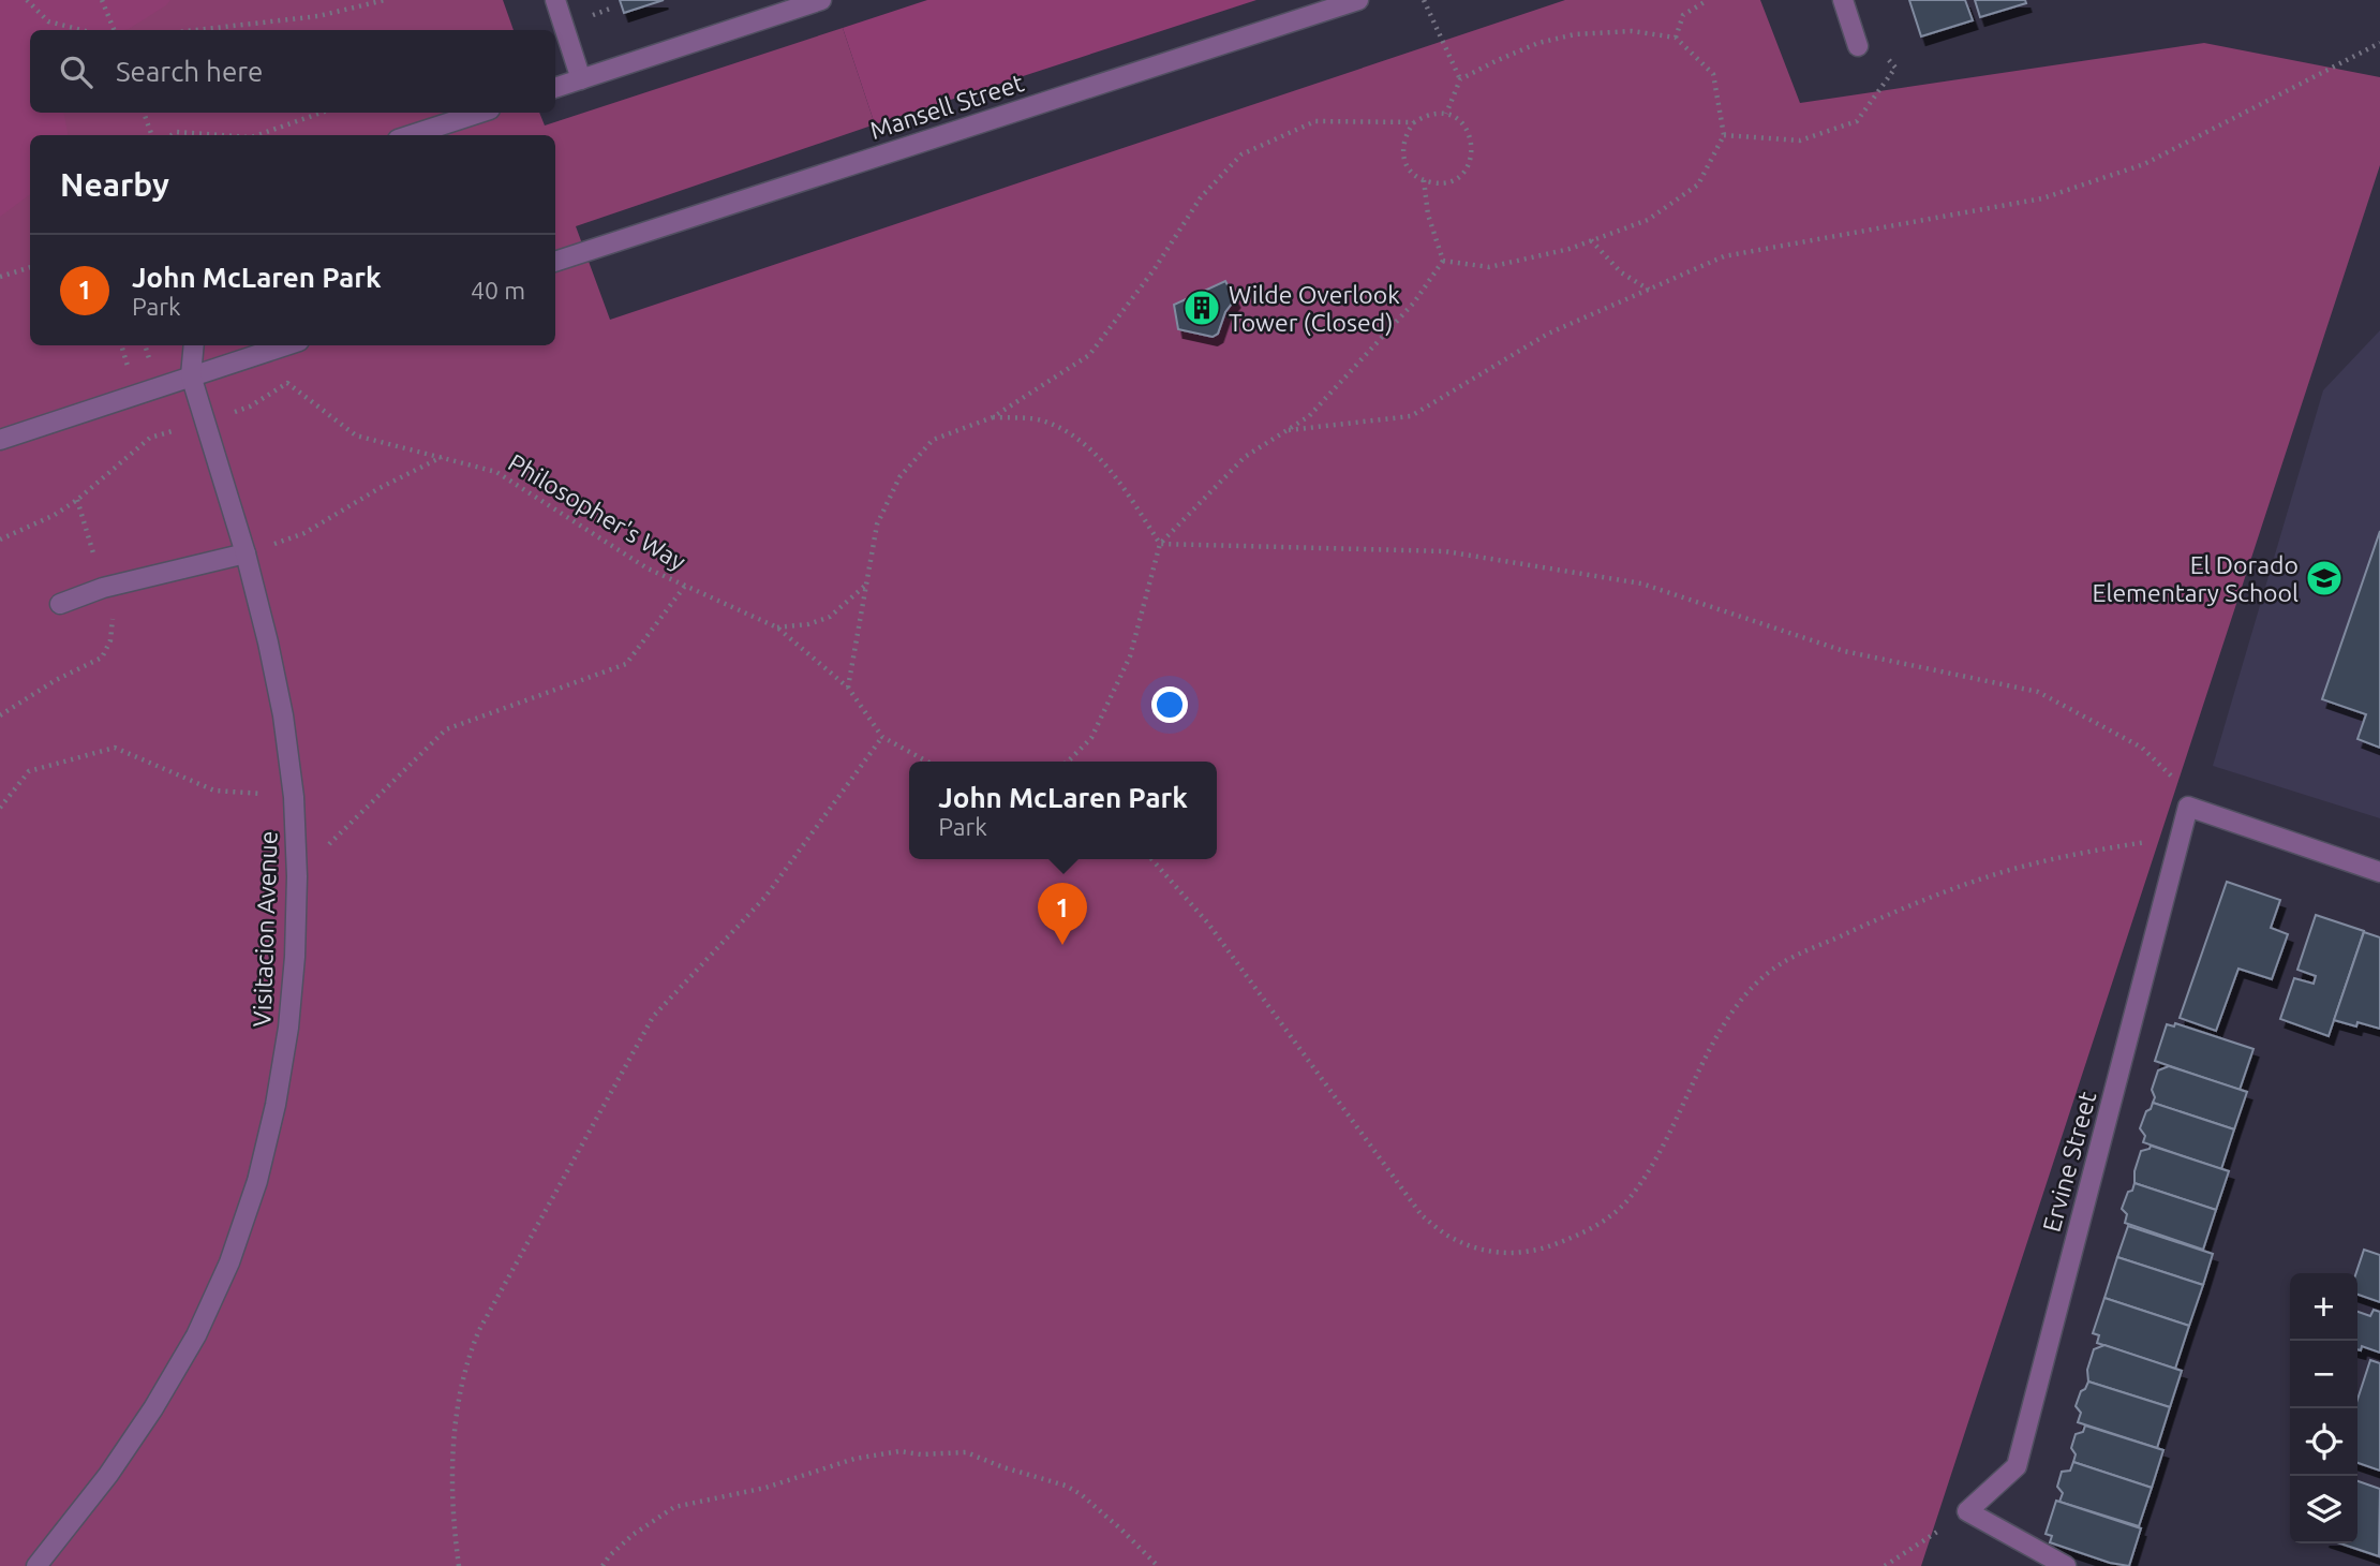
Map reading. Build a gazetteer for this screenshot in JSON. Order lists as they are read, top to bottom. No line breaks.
{"streets":{"street":["Mansell Street","Visitacion Avenue","Ervine Street"],"path":["Philosopher's Way"]},"crossings":[["Philosopher's Way","Visitacion Avenue"]],"places":{"building":["Wilde Overlook Tower (Closed)"],"school or university":["El Dorado Elementary School"]},"page":{"search":"Search here","heading":"Nearby","list":[{"mark":"1","name":"John McLaren Park","note":"Park","value":"40 m"}],"popup":["John McLaren Park","Park"],"pins":"1","map_buttons":["+","−"]}}
